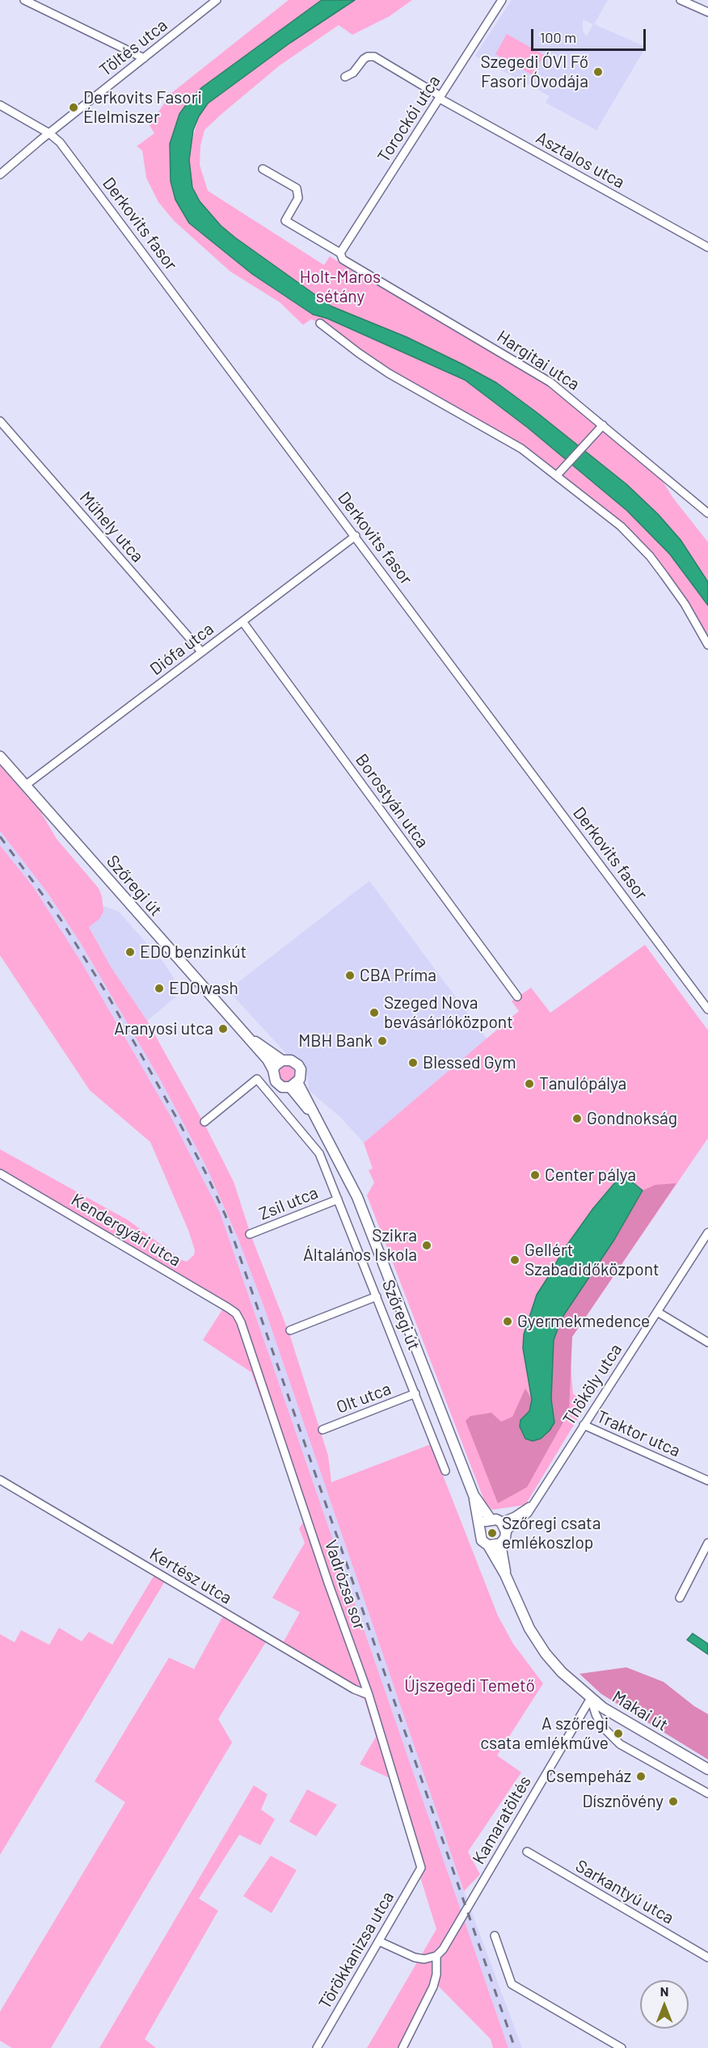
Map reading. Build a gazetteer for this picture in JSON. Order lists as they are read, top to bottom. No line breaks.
{"streets":{"main road":["Szőregi út","Makai út"],"street":["Töltés utca","Torockói utca","Asztalos utca","Derkovits fasor","Hargitai utca","Műhely utca","Diófa utca","Borostyán utca","Zsil utca","Kendergyári utca","Thököly utca","Olt utca","Traktor utca","Kertész utca","Vadrózsa sor","Kamaratöltés","Sarkantyú utca","Törökkanizsa utca"]},"crossings":[["Töltés utca","Derkovits fasor"],["Torockói utca","Asztalos utca"],["Torockói utca","Hargitai utca"],["Derkovits fasor","Diófa utca"],["Műhely utca","Diófa utca"],["Diófa utca","Borostyán utca"],["Diófa utca","Szőregi út"],["Szőregi út","Zsil utca"],["Szőregi út","Thököly utca"],["Szőregi út","Olt utca"],["Szőregi út","Makai út"],["Szőregi út","Kamaratöltés"],["Kendergyári utca","Vadrózsa sor"],["Thököly utca","Traktor utca"],["Kertész utca","Vadrózsa sor"],["Vadrózsa sor","Törökkanizsa utca"],["Makai út","Kamaratöltés"]],"parks":["Holt-Maros sétány","Újszegedi Temető"],"places":["Szegedi ÓVI Fő Fasori Óvodája","Derkovits Fasori Élelmiszer","EDO benzinkút","CBA Príma","EDOwash","Szeged Nova bevásárlóközpont","Aranyosi utca","MBH Bank","Blessed Gym","Tanulópálya","Gondnokság","Center pálya","Szikra Általános Iskola","Gellért Szabadidőközpont","Gyermekmedence","Szőregi csata emlékoszlop","A szőregi csata emlékműve","Csempeház","Dísznövény"],"scale_bar":"100 m","north":"top"}
